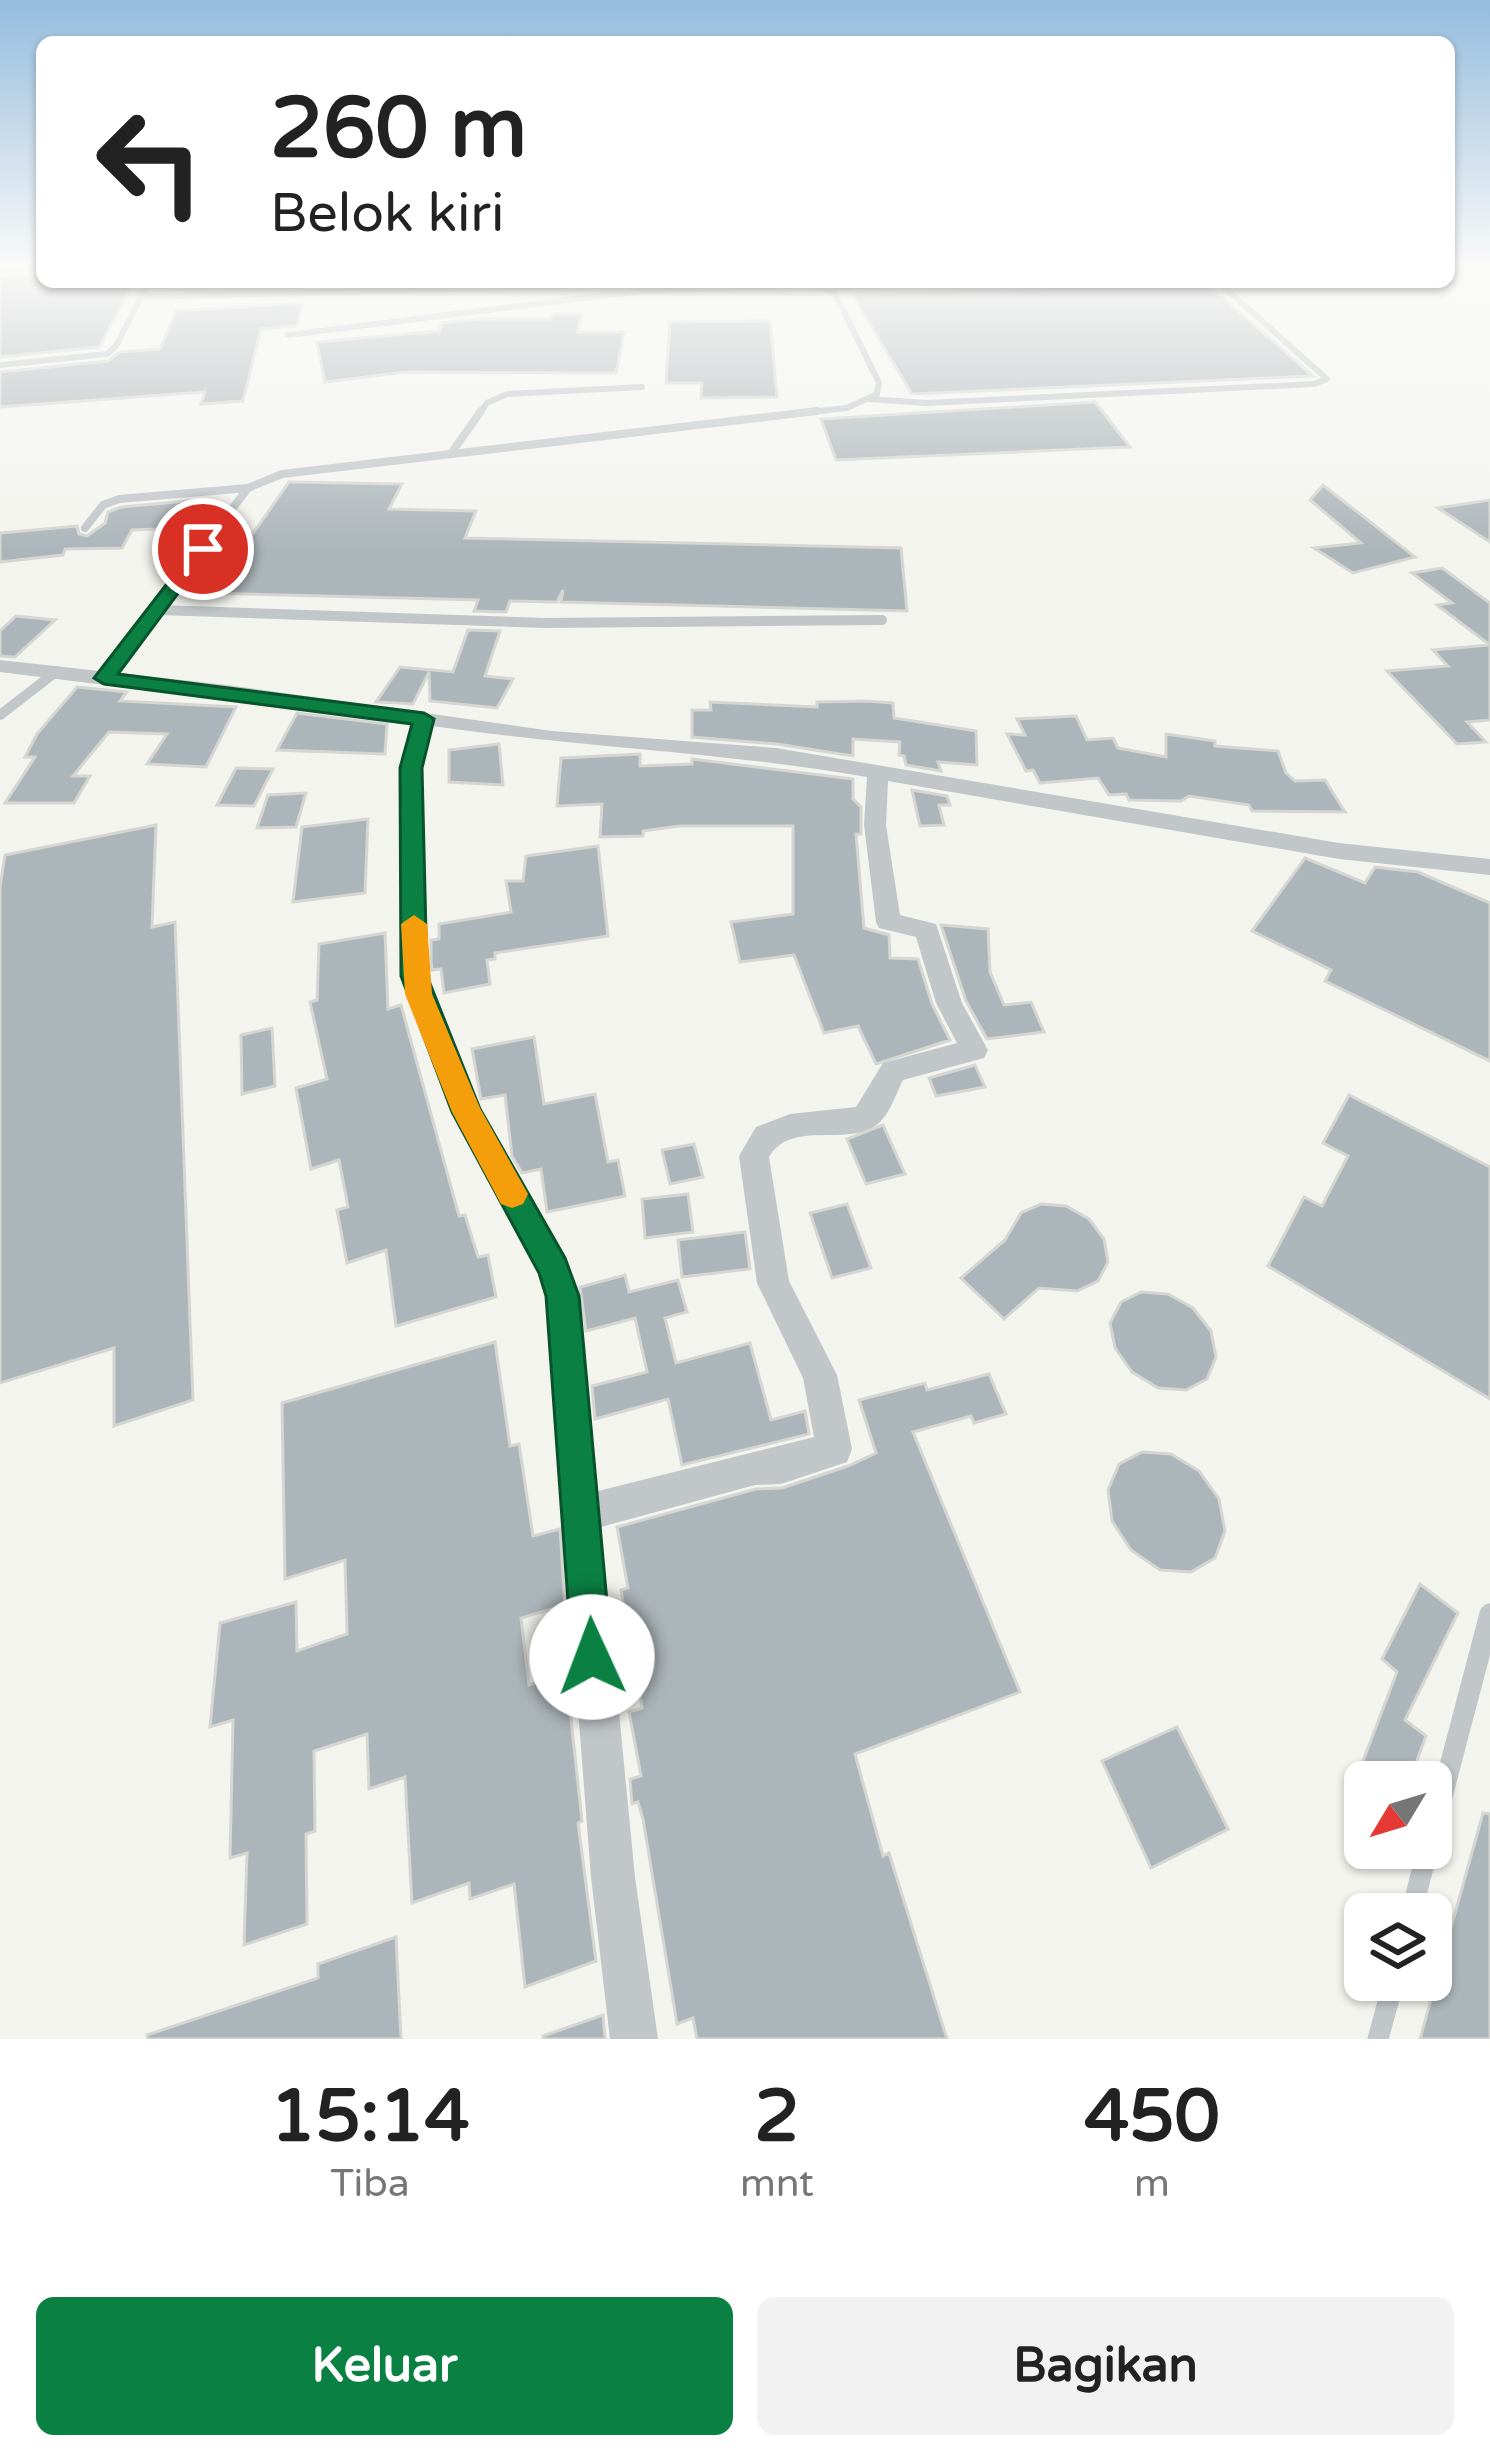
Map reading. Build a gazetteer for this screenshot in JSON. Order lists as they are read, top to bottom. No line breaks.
{"north":"bottom left","page":{"turn":["260 m","Belok kiri"],"eta":["15:14","Tiba","2","mnt","450","m"],"buttons":["Keluar","Bagikan"]}}
